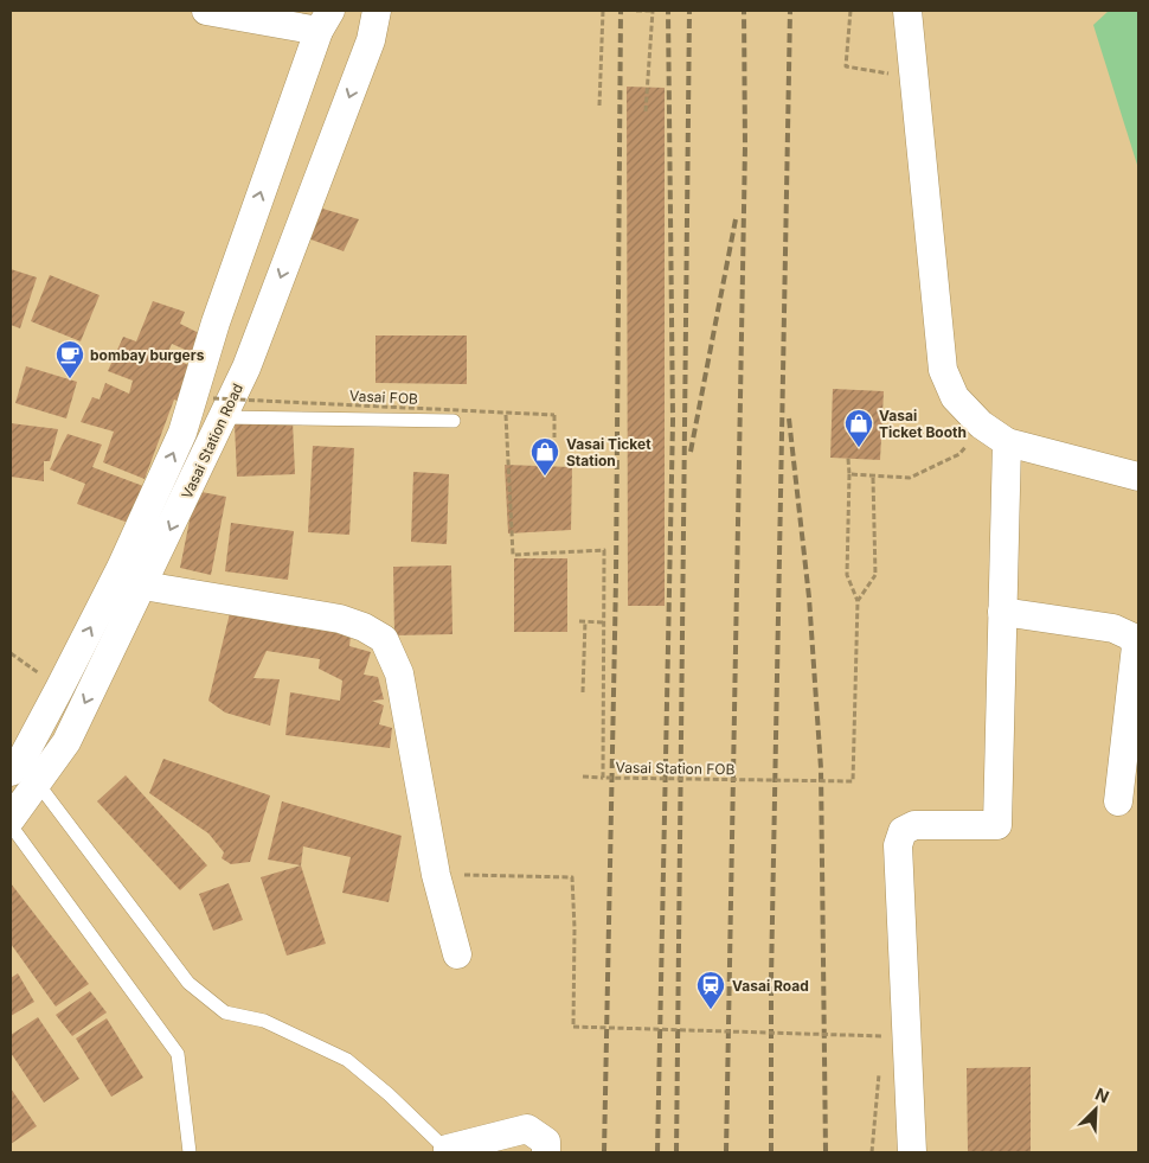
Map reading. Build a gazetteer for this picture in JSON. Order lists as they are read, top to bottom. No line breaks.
{"streets":{"street":["Vasai Station Road"],"path":["Vasai FOB","Vasai Station FOB"]},"crossings":[["Vasai FOB","Vasai Station Road"],["Vasai FOB","Vasai Station FOB"]],"places":{"cafe":["bombay burgers"],"shop":["Vasai Ticket Booth","Vasai Ticket Station"],"station":["Vasai Road"]},"north":"top right"}
